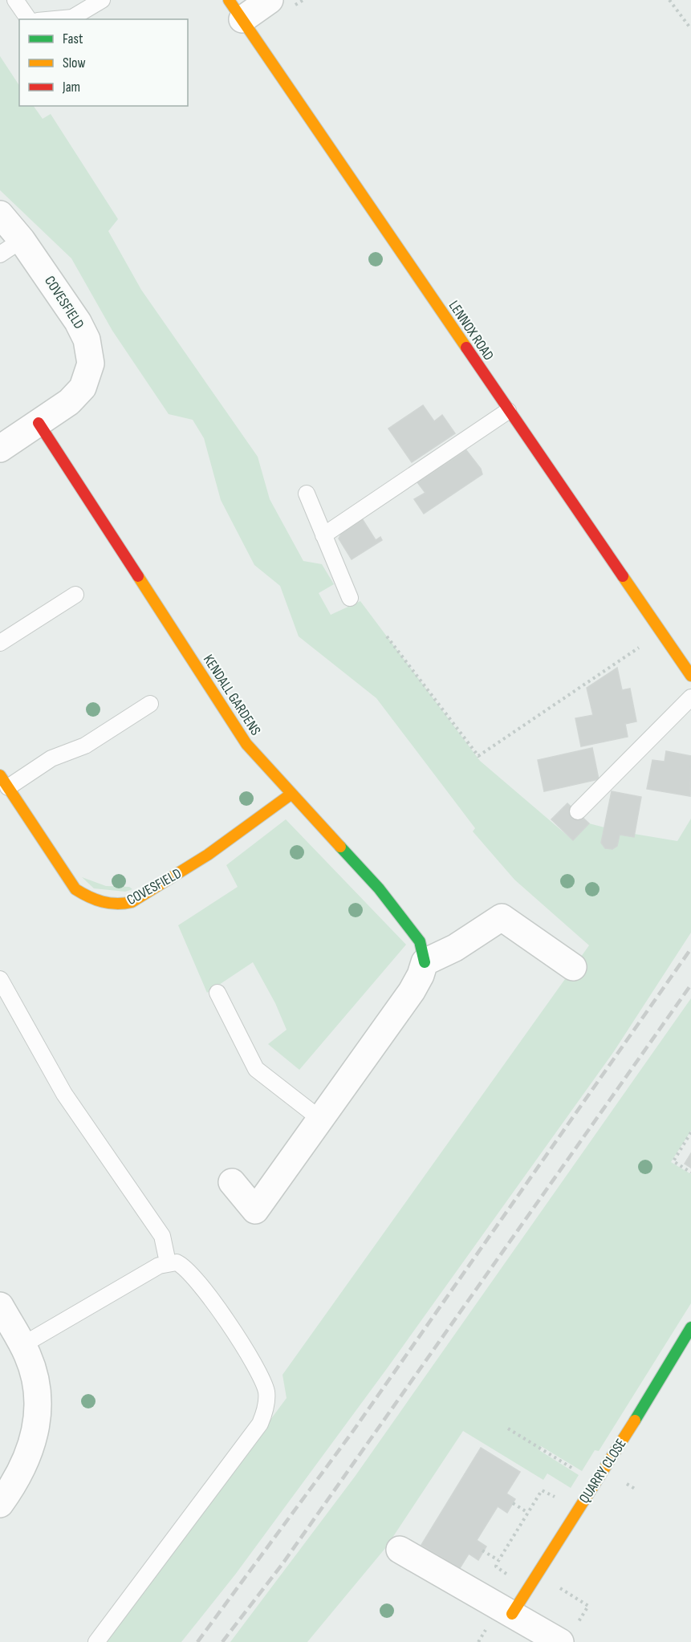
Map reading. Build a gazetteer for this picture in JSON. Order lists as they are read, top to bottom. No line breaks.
{"streets":{"street":["COVESFIELD","LENNOX ROAD","KENDALL GARDENS","QUARRY CLOSE"]},"crossings":[["COVESFIELD","KENDALL GARDENS"]],"legend":["Fast","Slow","Jam"]}
